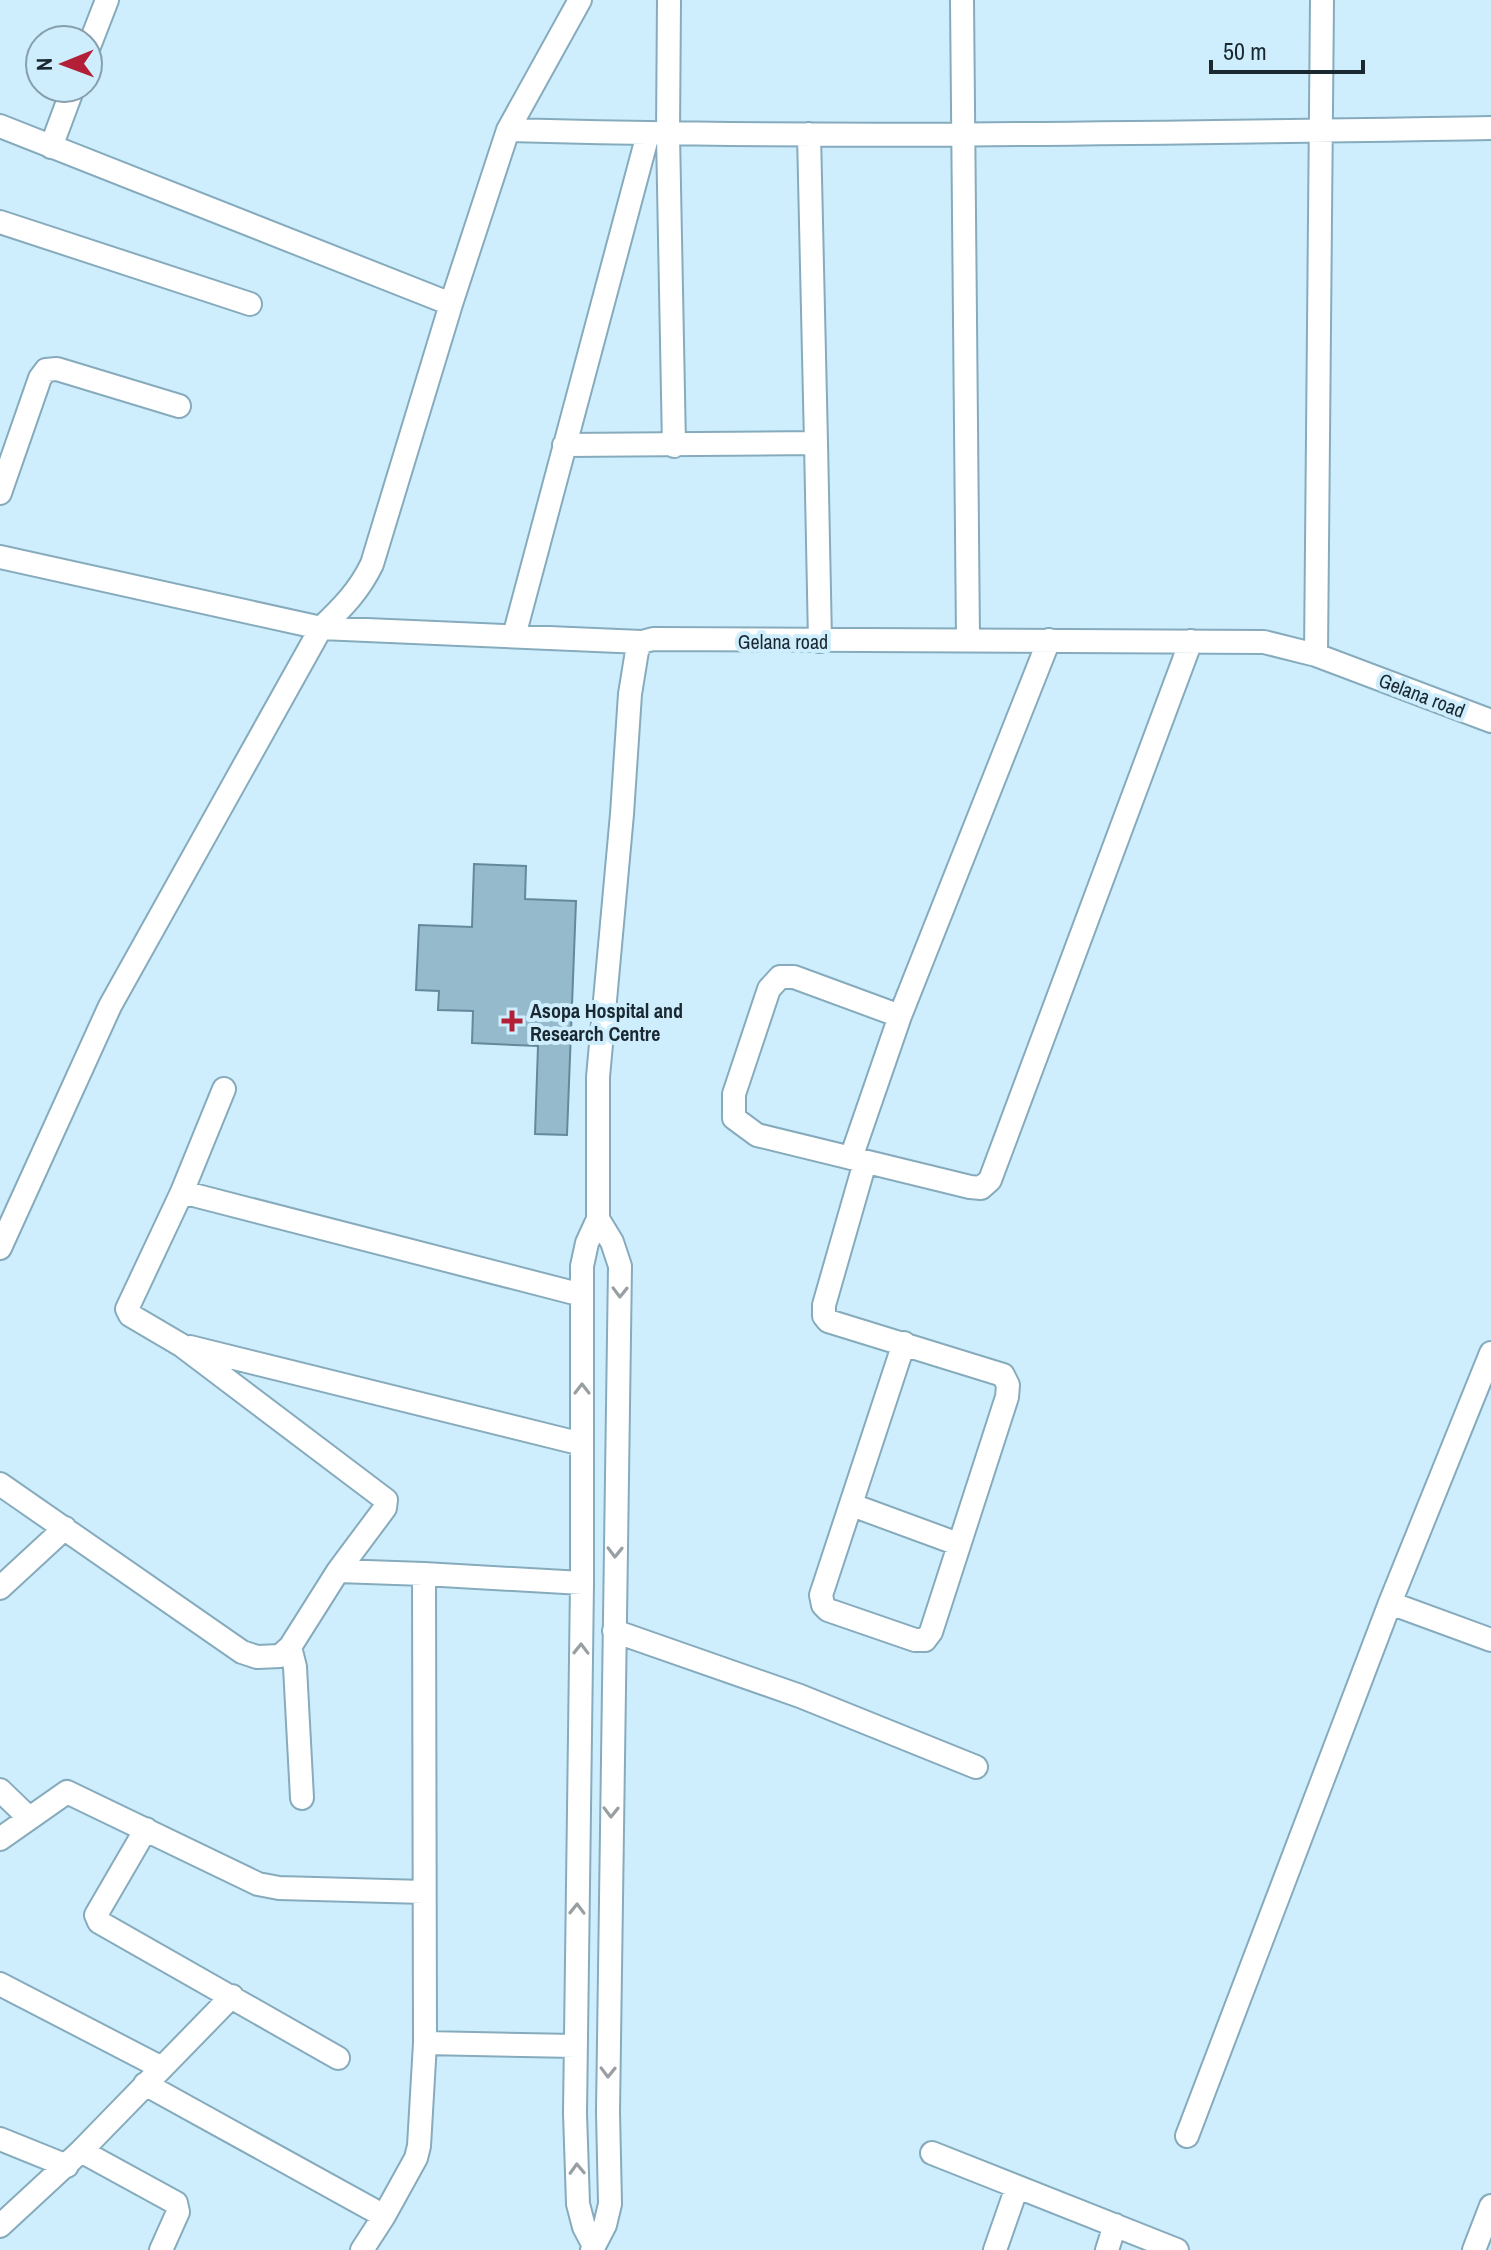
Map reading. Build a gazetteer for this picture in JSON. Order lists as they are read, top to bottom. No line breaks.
{"streets":{"street":["Gelana road"]},"places":{"health":["Asopa Hospital and Research Centre"]},"scale_bar":"50 m","north":"left"}
